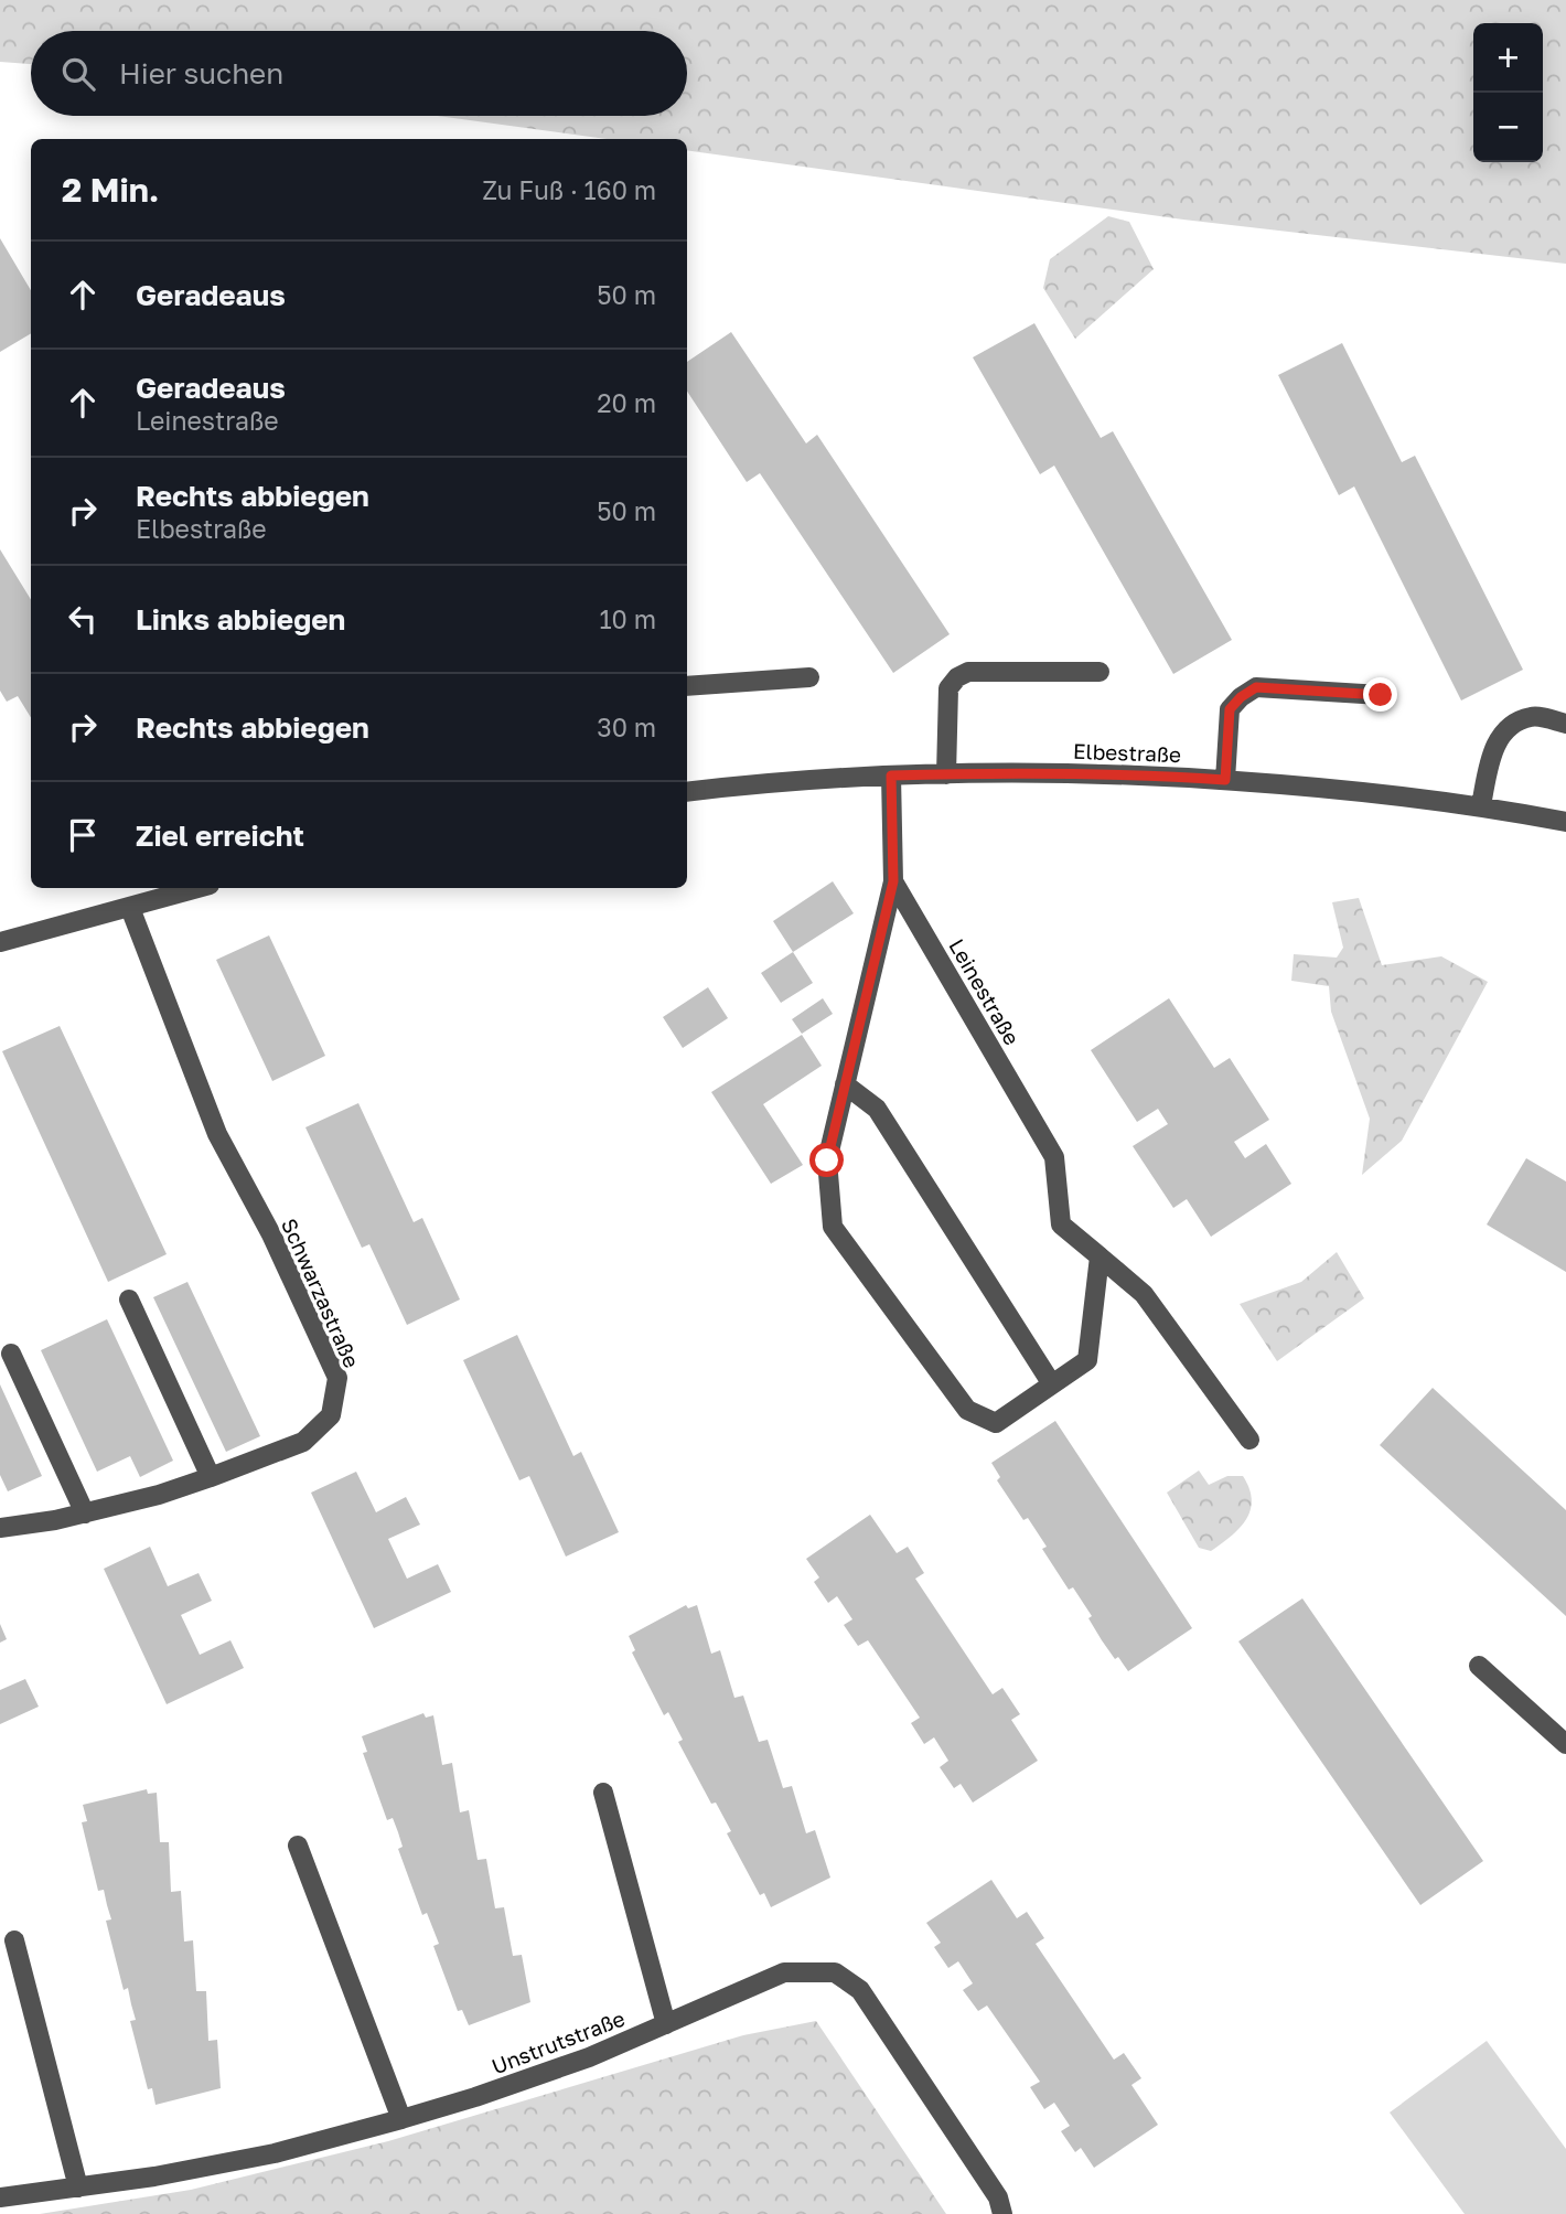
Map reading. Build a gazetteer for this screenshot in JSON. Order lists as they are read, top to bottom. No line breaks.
{"streets":{"street":["Elbestraße","Leinestraße","Schwarzastraße","Unstrutstraße"]},"crossings":[["Elbestraße","Leinestraße"]],"page":{"map_buttons":["+","−"],"search":"Hier suchen","heading":["2 Min.","Zu Fuß · 160 m"],"list":[["Geradeaus","50 m"],["Geradeaus","Leinestraße","20 m"],["Rechts abbiegen","Elbestraße","50 m"],["Links abbiegen","10 m"],["Rechts abbiegen","30 m"],"Ziel erreicht"]}}
